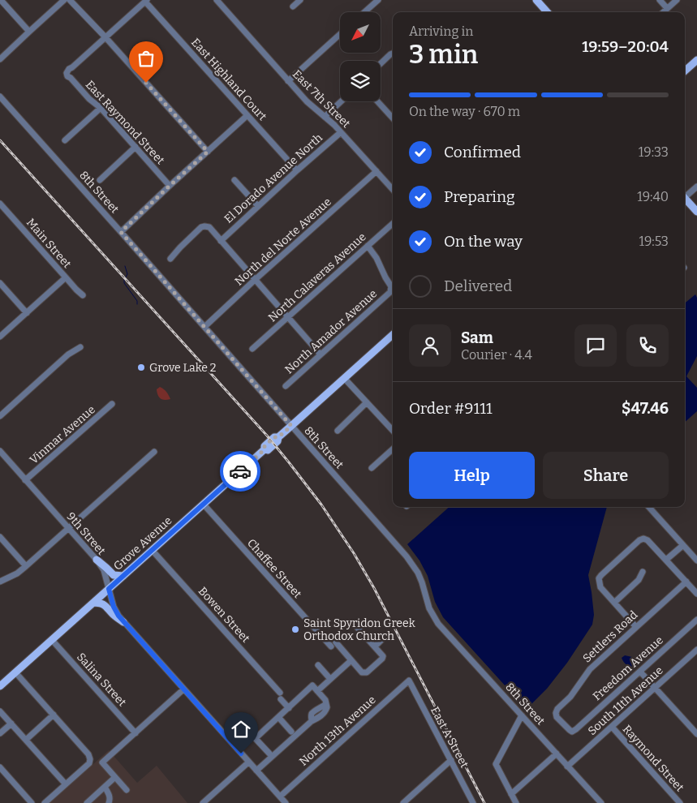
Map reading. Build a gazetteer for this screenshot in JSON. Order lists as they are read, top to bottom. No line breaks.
{"streets":{"main road":["Grove Avenue"],"street":["East Highland Court","East 7th Street","East Raymond Street","El Dorado Avenue North","8th Street","North del Norte Avenue","Main Street","North Calaveras Avenue","North Amador Avenue","Vinmar Avenue","9th Street","Chaffee Street","Bowen Street","Settlers Road","Freedom Avenue","Salina Street","South 11th Avenue","North 13th Avenue","East A Street","Raymond Street"]},"crossings":[["East Highland Court","El Dorado Avenue North"],["East 7th Street","El Dorado Avenue North"],["East 7th Street","North del Norte Avenue"],["8th Street","North del Norte Avenue"],["8th Street","Grove Avenue"],["8th Street","South 11th Avenue"],["North Calaveras Avenue","North Amador Avenue"],["Vinmar Avenue","9th Street"],["9th Street","Grove Avenue"],["9th Street","North 13th Avenue"],["Grove Avenue","Chaffee Street"],["Grove Avenue","Bowen Street"],["Grove Avenue","Salina Street"],["Settlers Road","Freedom Avenue"],["South 11th Avenue","Raymond Street"],["North 13th Avenue","East A Street"]],"places":["Grove Lake 2","Saint Spyridon Greek Orthodox Church"],"north":"bottom left","page":{"heading":["3 min","Arriving in","19:59–20:04"],"panel":["Sam","Courier · 4.4","Order #9111","$47.46"],"bar":"On the way · 670 m","list":[["Confirmed","19:33"],["Preparing","19:40"],["On the way","19:53"],"Delivered"],"buttons":["Help","Share"]}}
